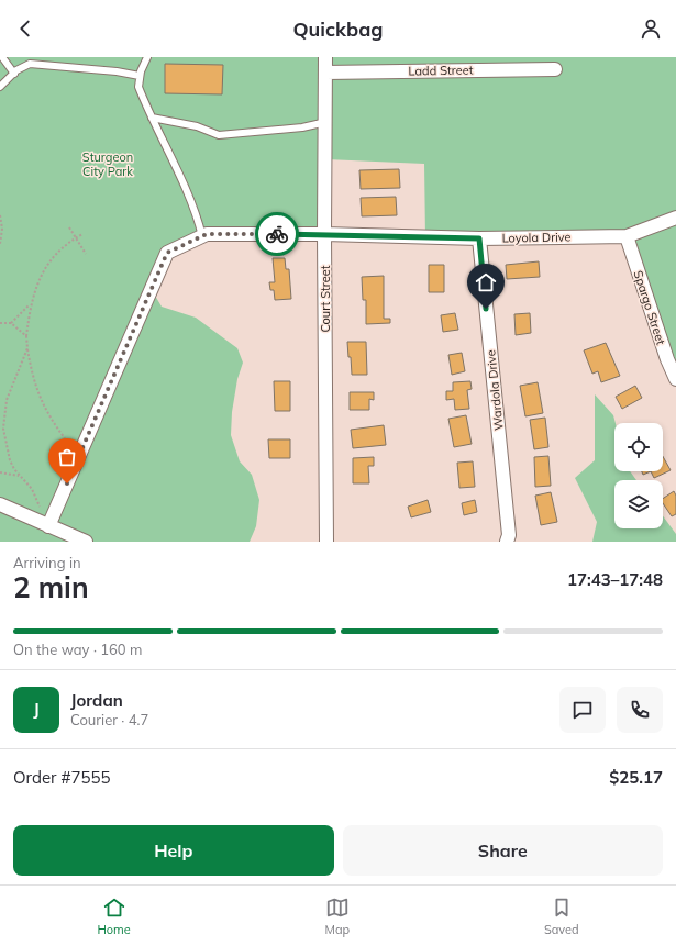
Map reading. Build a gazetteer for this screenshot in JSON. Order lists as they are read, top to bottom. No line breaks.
{"streets":{"street":["Ladd Street","Loyola Drive","Court Street","Spargo Street","Wardola Drive"]},"crossings":[["Ladd Street","Court Street"],["Loyola Drive","Court Street"],["Loyola Drive","Spargo Street"],["Loyola Drive","Wardola Drive"]],"parks":["Sturgeon City Park"],"page":{"header":"Quickbag","heading":["2 min","Arriving in","17:43–17:48"],"panel":["Jordan","Courier · 4.7","Order #7555","$25.17"],"bar":"On the way · 160 m","round":"J","buttons":["Help","Share"],"tabs":["Home","Map","Saved"]}}
